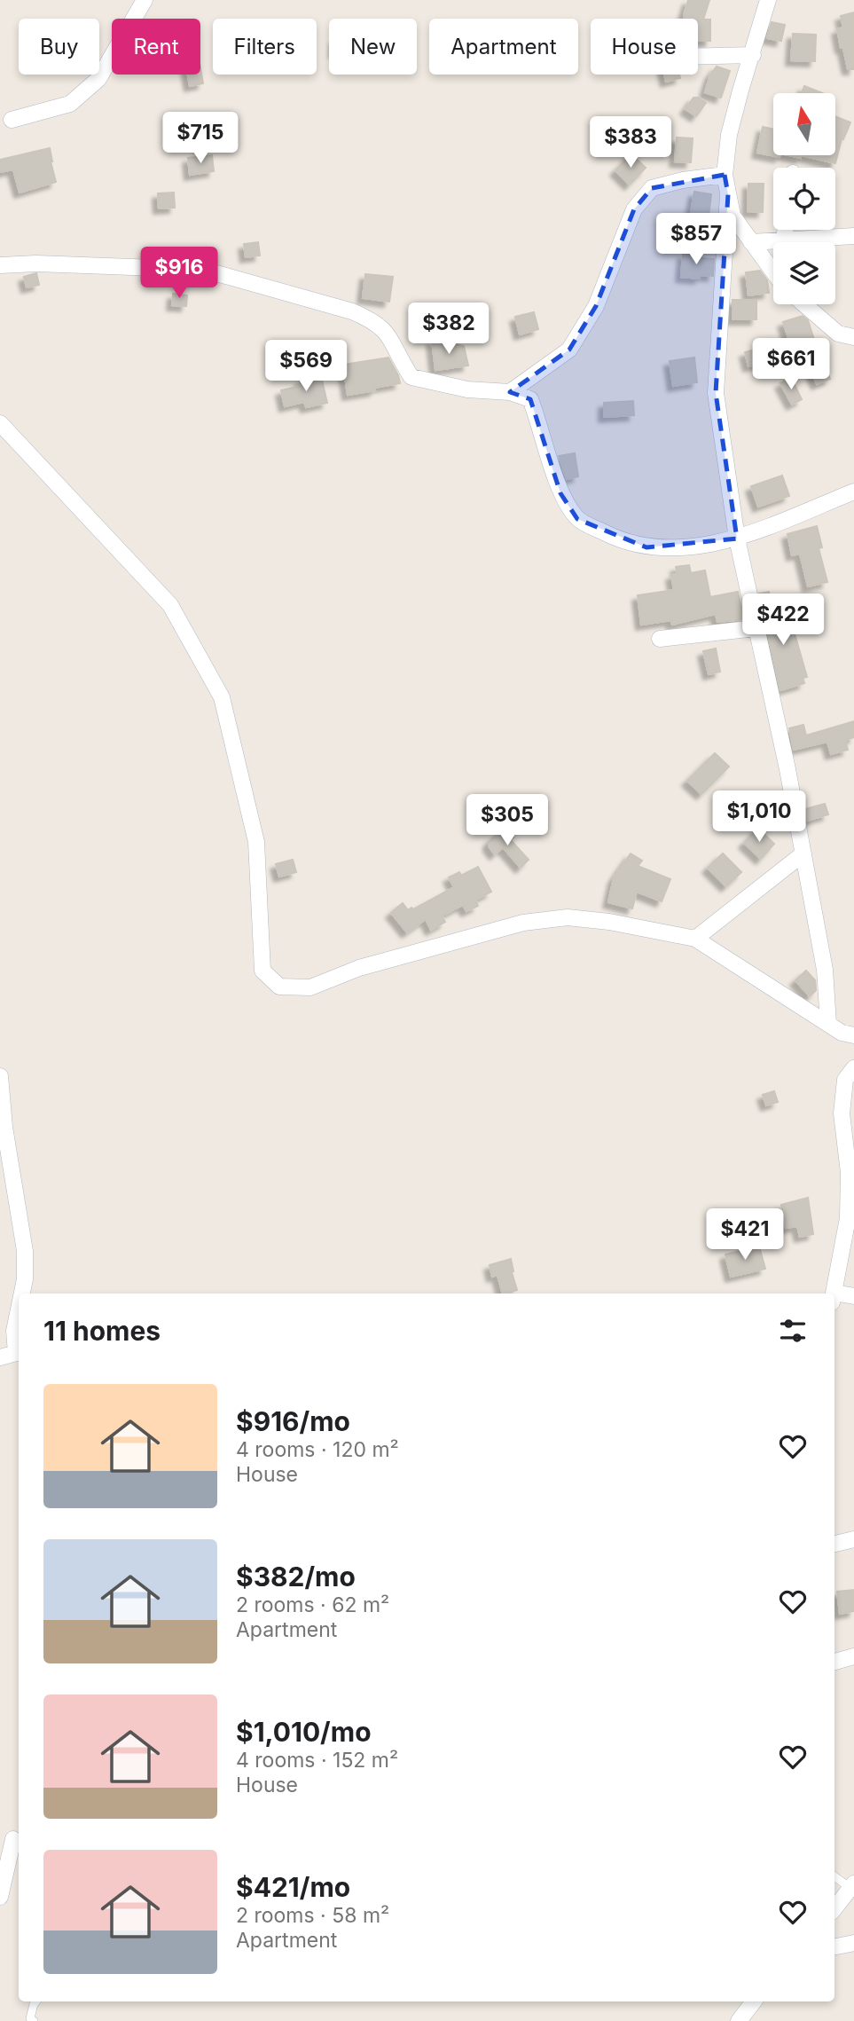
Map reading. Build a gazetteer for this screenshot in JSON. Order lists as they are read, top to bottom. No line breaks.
{"north":"top","page":{"chip":["Buy","Rent","Filters","New","Apartment","House"],"price":["$715","$383","$857","$916","$382","$661","$569","$422","$1,010","$305","$421"],"heading":"11 homes","list":[{"name":"$916/mo","note":"4 rooms · 120 m² · House"},{"name":"$382/mo","note":"2 rooms · 62 m² · Apartment"},{"name":"$1,010/mo","note":"4 rooms · 152 m² · House"},{"name":"$421/mo","note":"2 rooms · 58 m² · Apartment"}]}}
